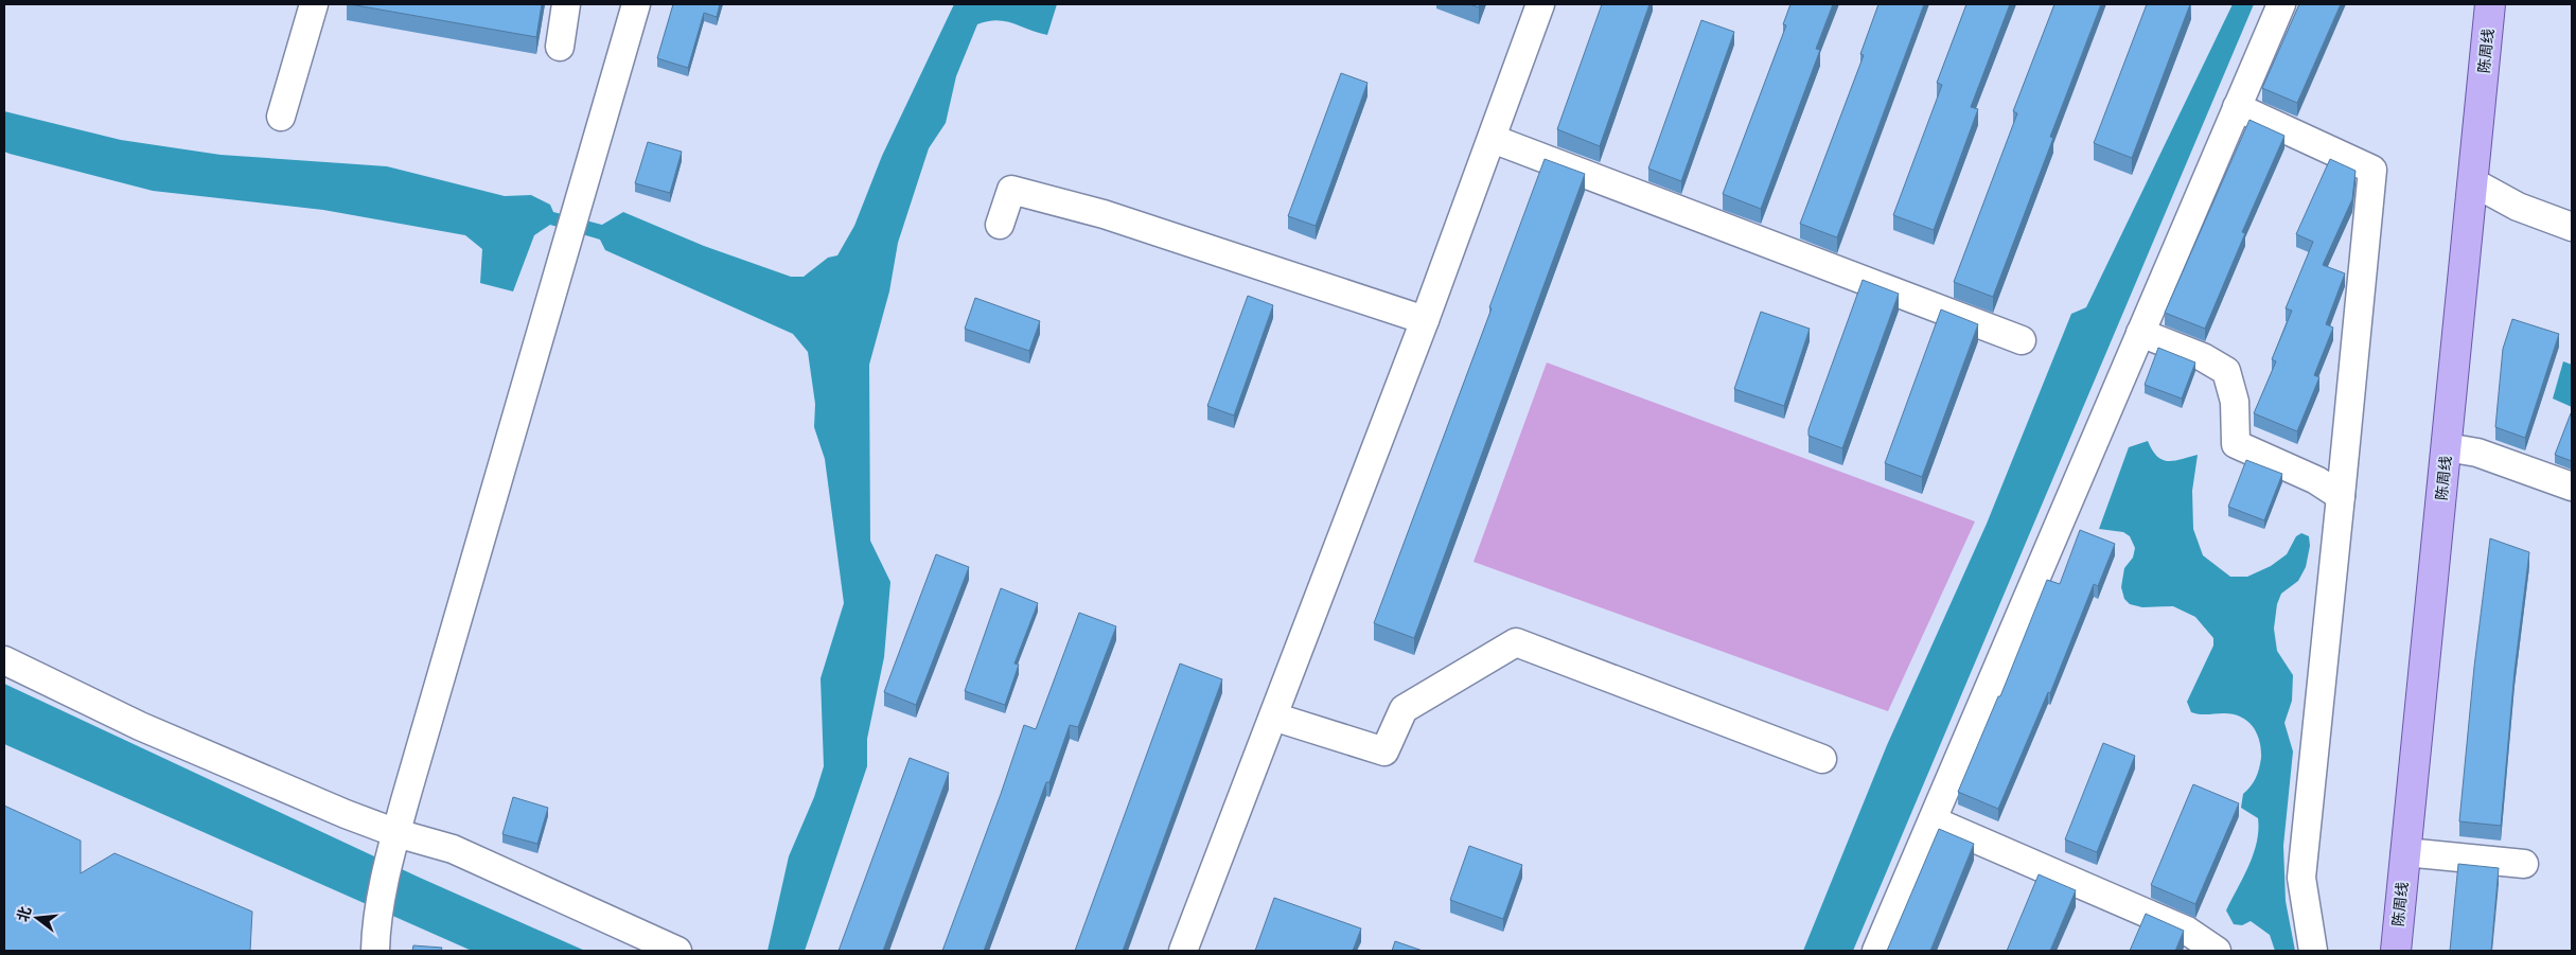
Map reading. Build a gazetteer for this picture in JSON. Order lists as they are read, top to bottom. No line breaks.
{"streets":{"main road":["陈周线"]},"north":"left"}
